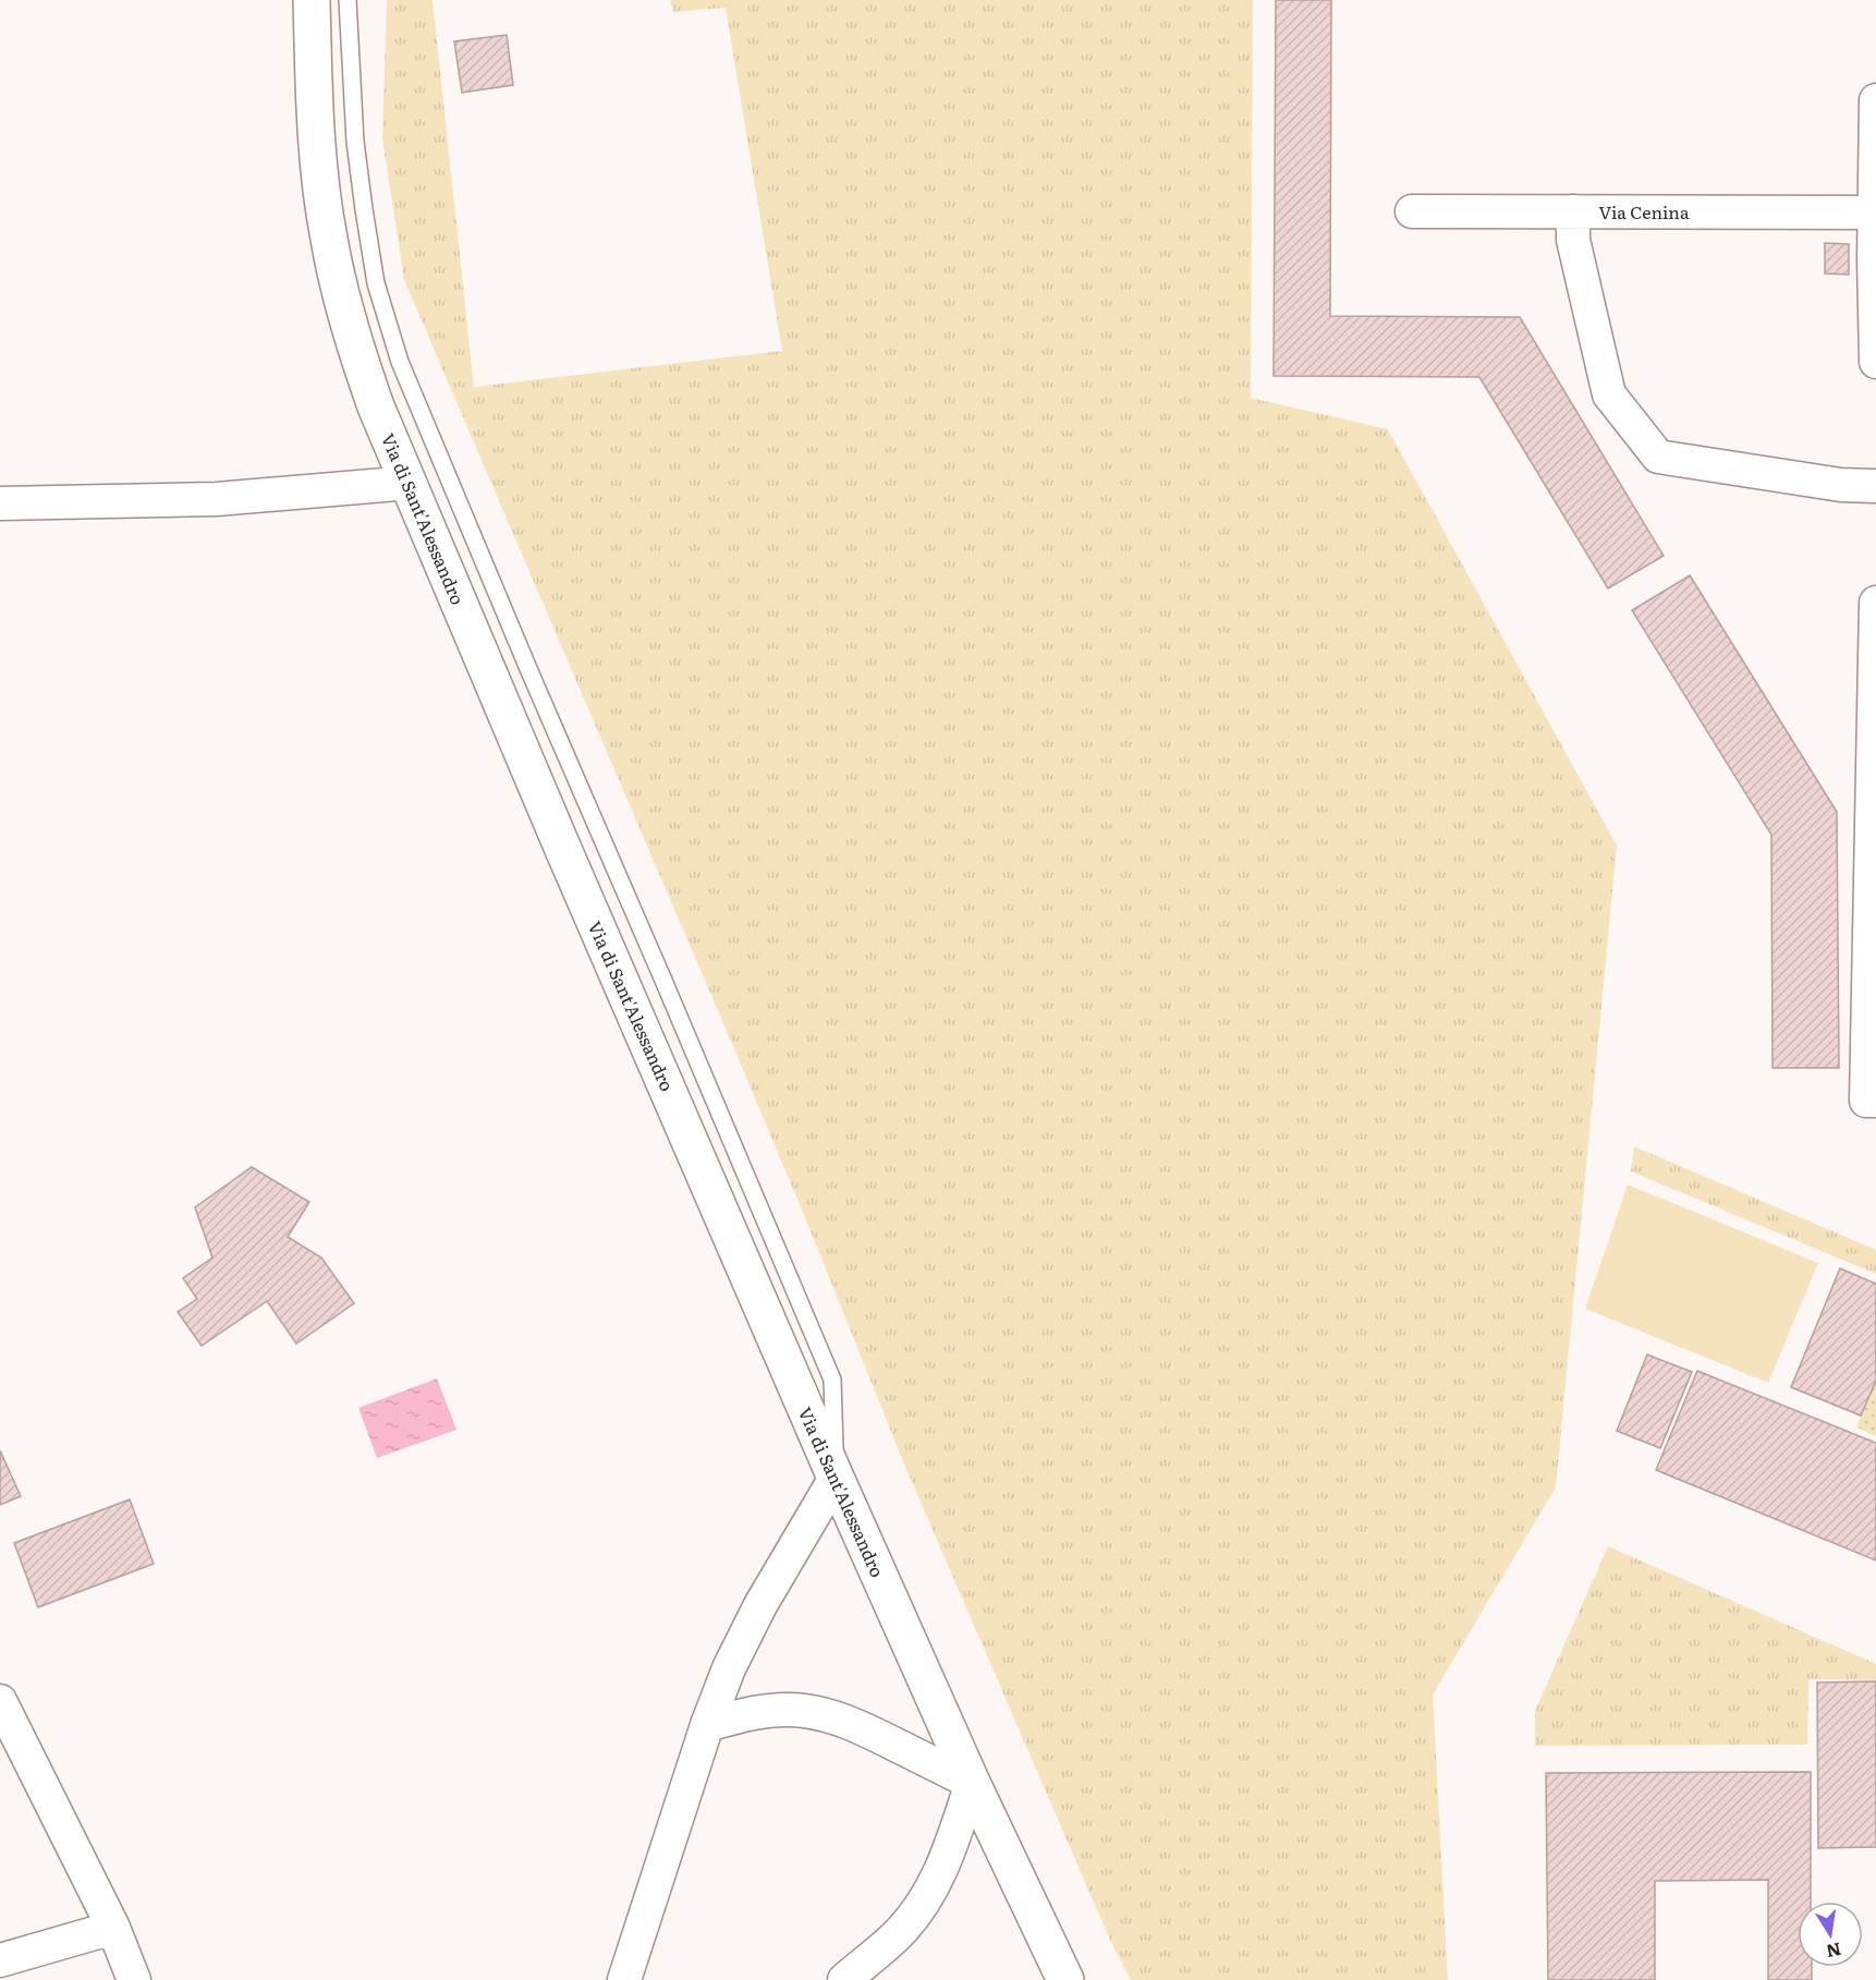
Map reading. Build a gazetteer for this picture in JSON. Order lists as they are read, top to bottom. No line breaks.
{"streets":{"street":["Via Cenina","Via di Sant'Alessandro"]},"north":"bottom"}
